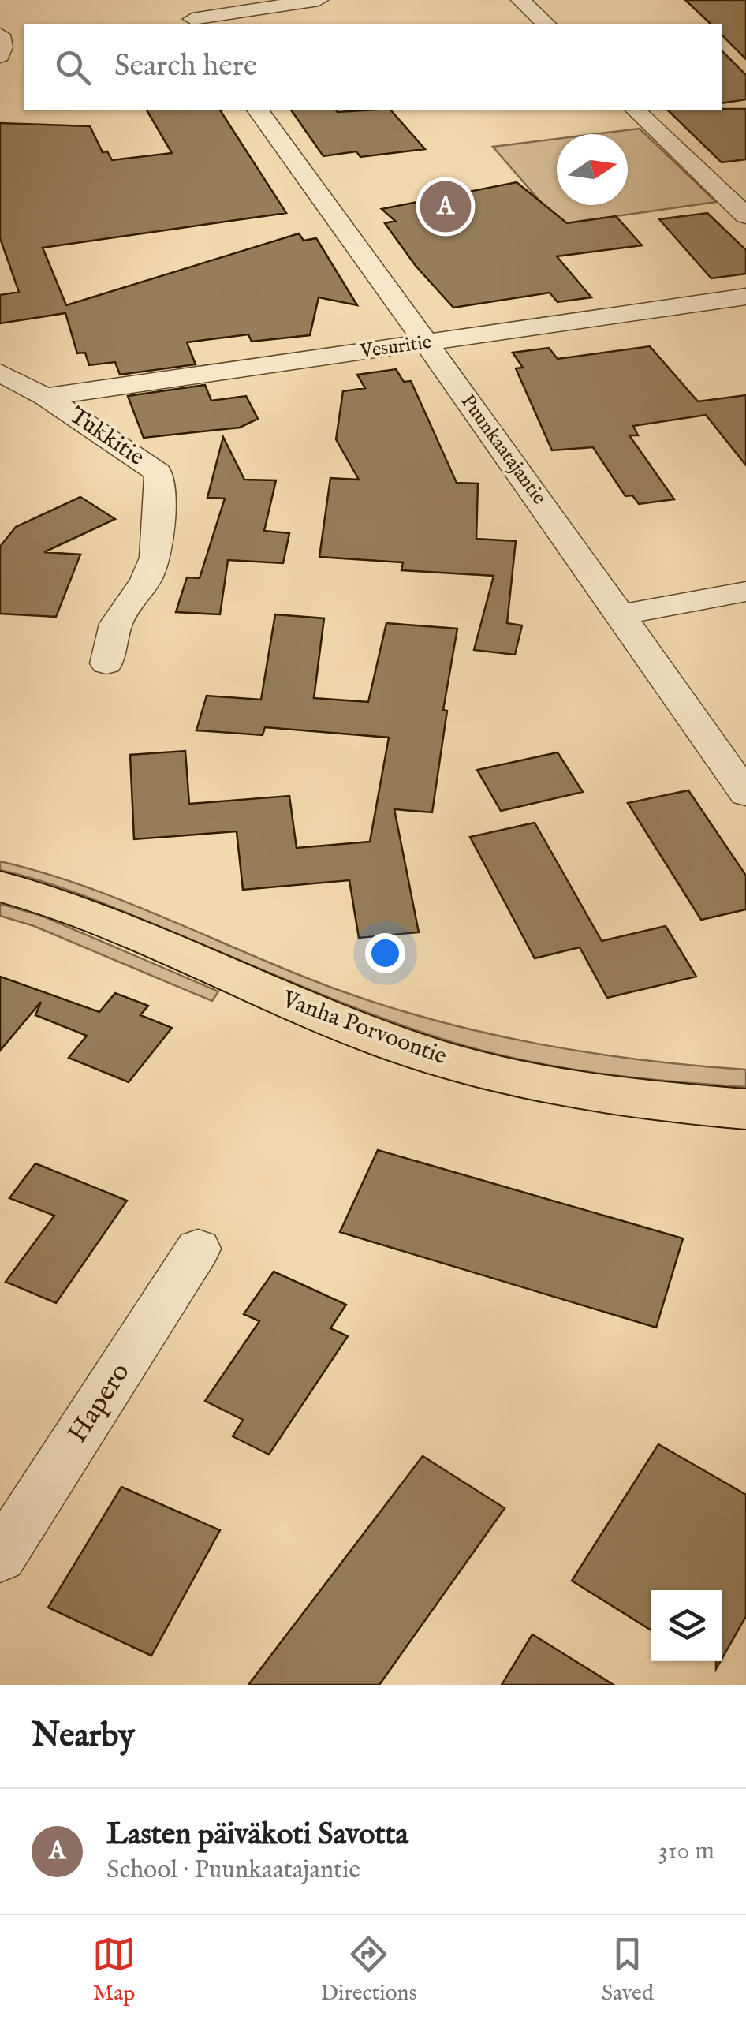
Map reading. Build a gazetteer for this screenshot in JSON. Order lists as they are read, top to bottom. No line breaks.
{"streets":{"main road":["Vanha Porvoontie"],"street":["Vesuritie","Tukkitie","Puunkaatajantie","Hapero"]},"crossings":[["Vesuritie","Tukkitie"],["Vesuritie","Puunkaatajantie"]],"north":"right","page":{"search":"Search here","pins":"A","heading":"Nearby","list":[{"mark":"A","name":"Lasten päiväkoti Savotta","note":"School · Puunkaatajantie","value":"310 m"}],"nav":["Map","Directions","Saved"]}}
